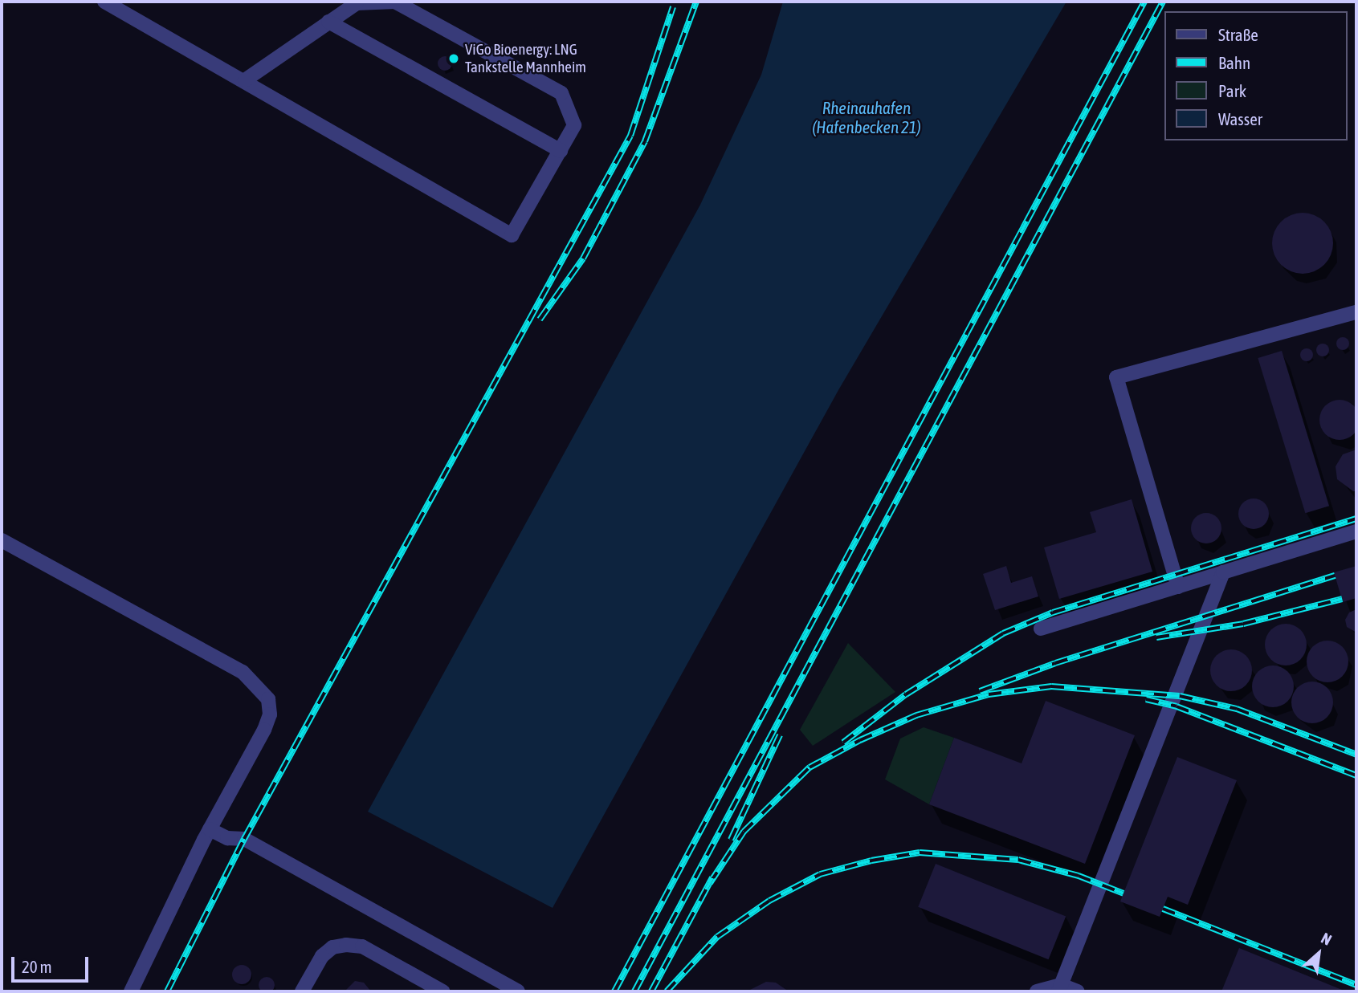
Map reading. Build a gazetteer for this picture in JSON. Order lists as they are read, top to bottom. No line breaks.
{"water":["Rheinauhafen (Hafenbecken 21)"],"places":["ViGo Bioenergy: LNG Tankstelle Mannheim"],"legend":["Straße","Bahn","Park","Wasser"],"scale_bar":"20 m","north":"top right"}
